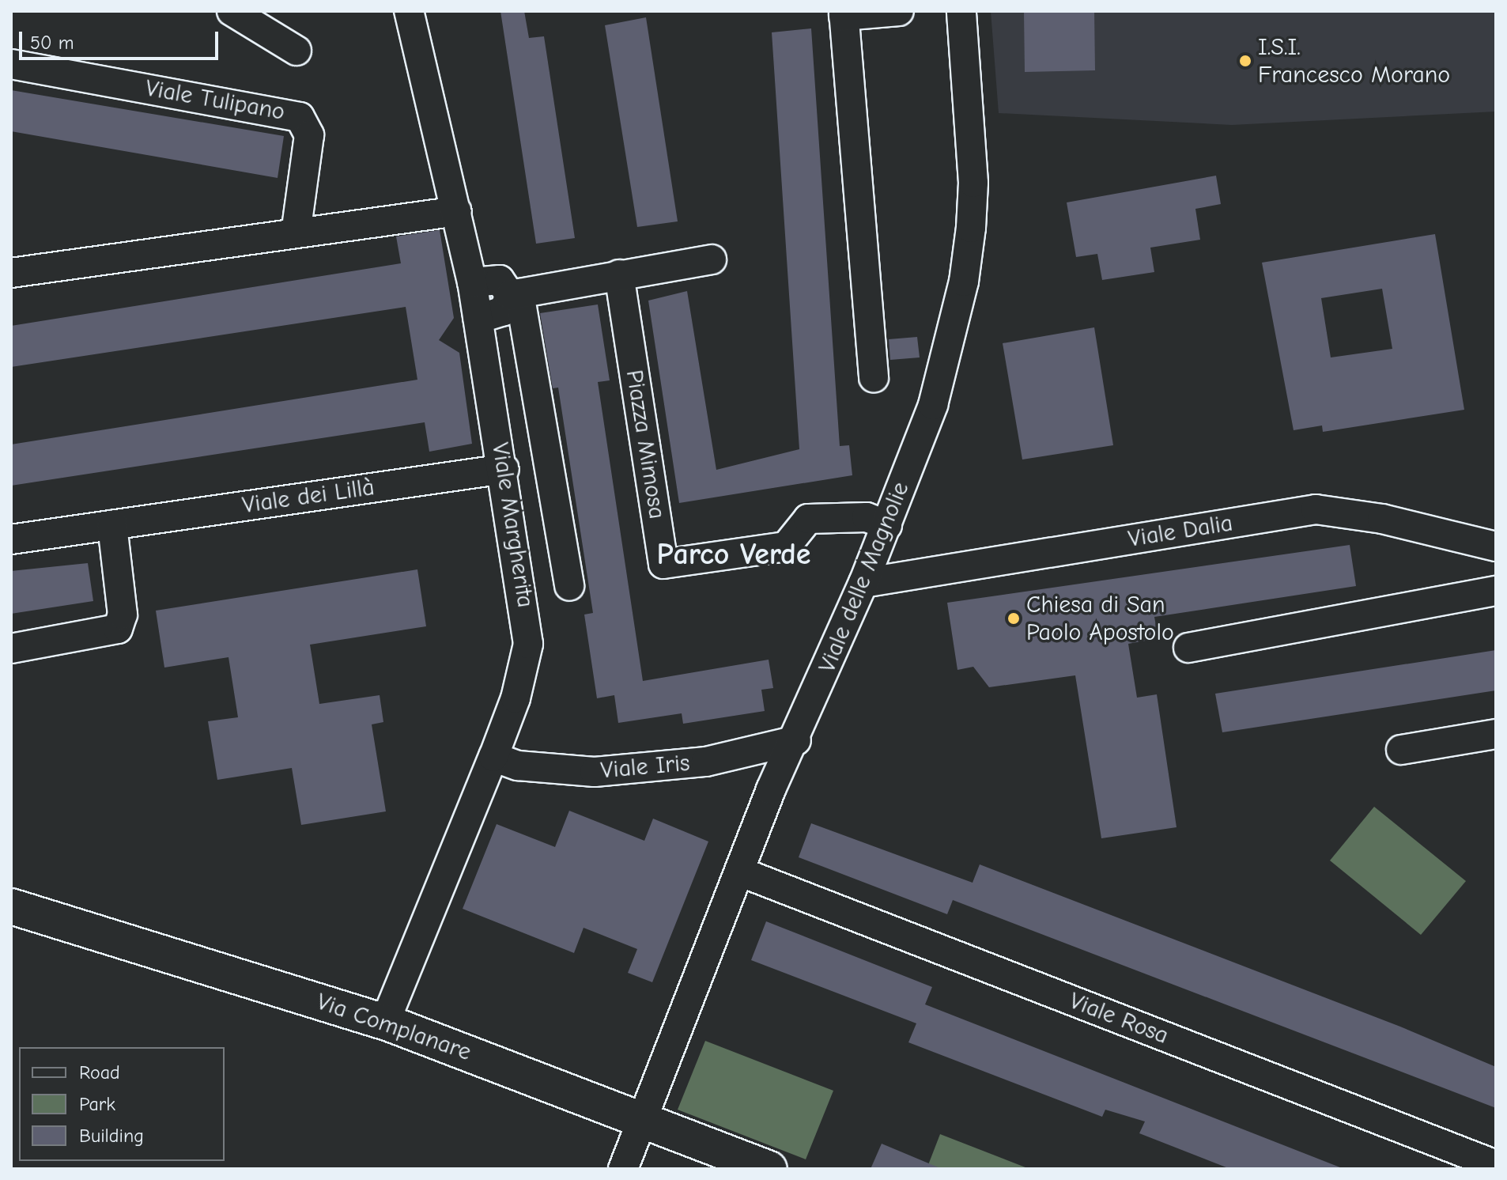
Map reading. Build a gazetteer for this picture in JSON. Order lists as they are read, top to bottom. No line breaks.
{"streets":{"main road":["Via Complanare"],"street":["Viale Tulipano","Piazza Mimosa","Viale dei Lillà","Viale Margherita","Viale Dalia","Viale delle Magnolie","Viale Iris","Viale Rosa"]},"crossings":[["Piazza Mimosa","Viale delle Magnolie"],["Viale dei Lillà","Viale Margherita"],["Viale Margherita","Viale Iris"],["Viale Margherita","Via Complanare"],["Viale Dalia","Viale delle Magnolie"],["Viale delle Magnolie","Viale Iris"],["Viale delle Magnolie","Viale Rosa"],["Viale delle Magnolie","Via Complanare"]],"districts":["Parco Verde"],"places":["I.S.I. Francesco Morano","Chiesa di San Paolo Apostolo"],"legend":["Road","Park","Building"],"scale_bar":"50 m"}
